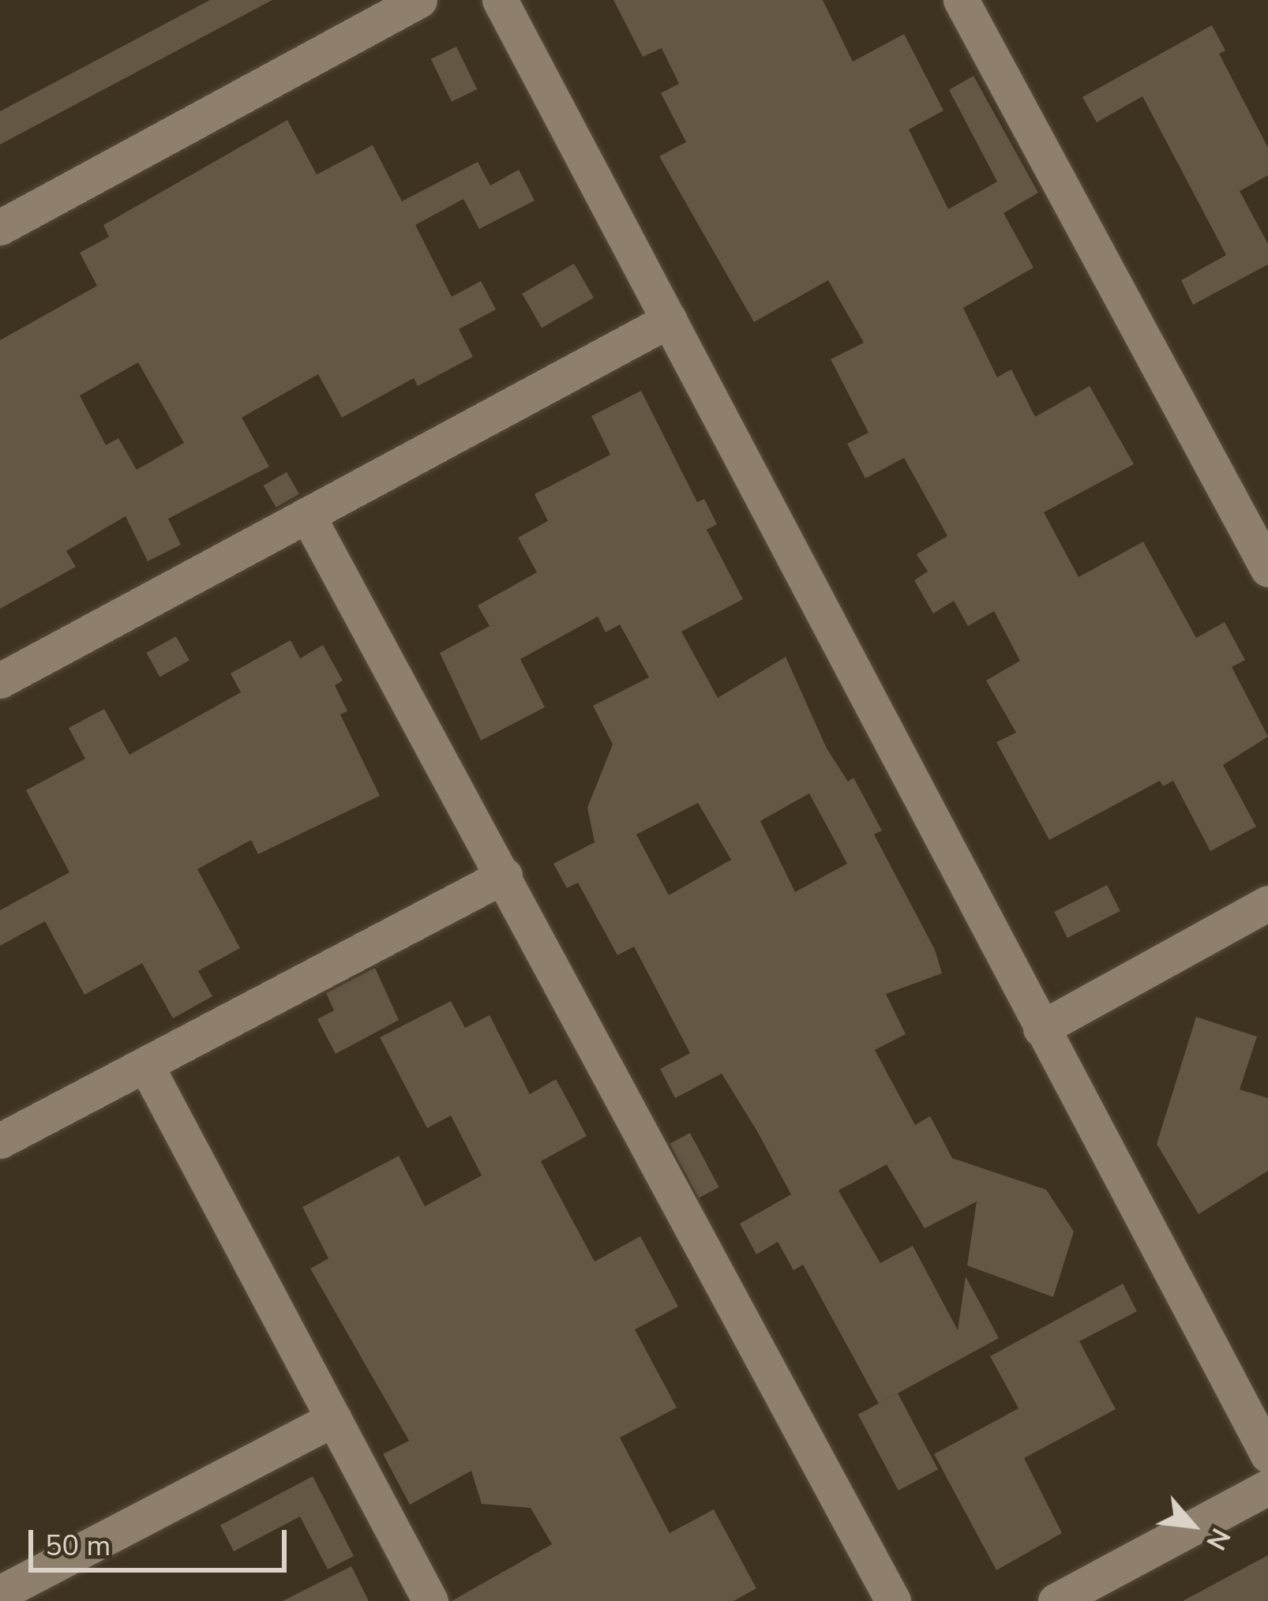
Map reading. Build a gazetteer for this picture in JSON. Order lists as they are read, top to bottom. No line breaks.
{"scale_bar":"50 m","north":"bottom right"}
